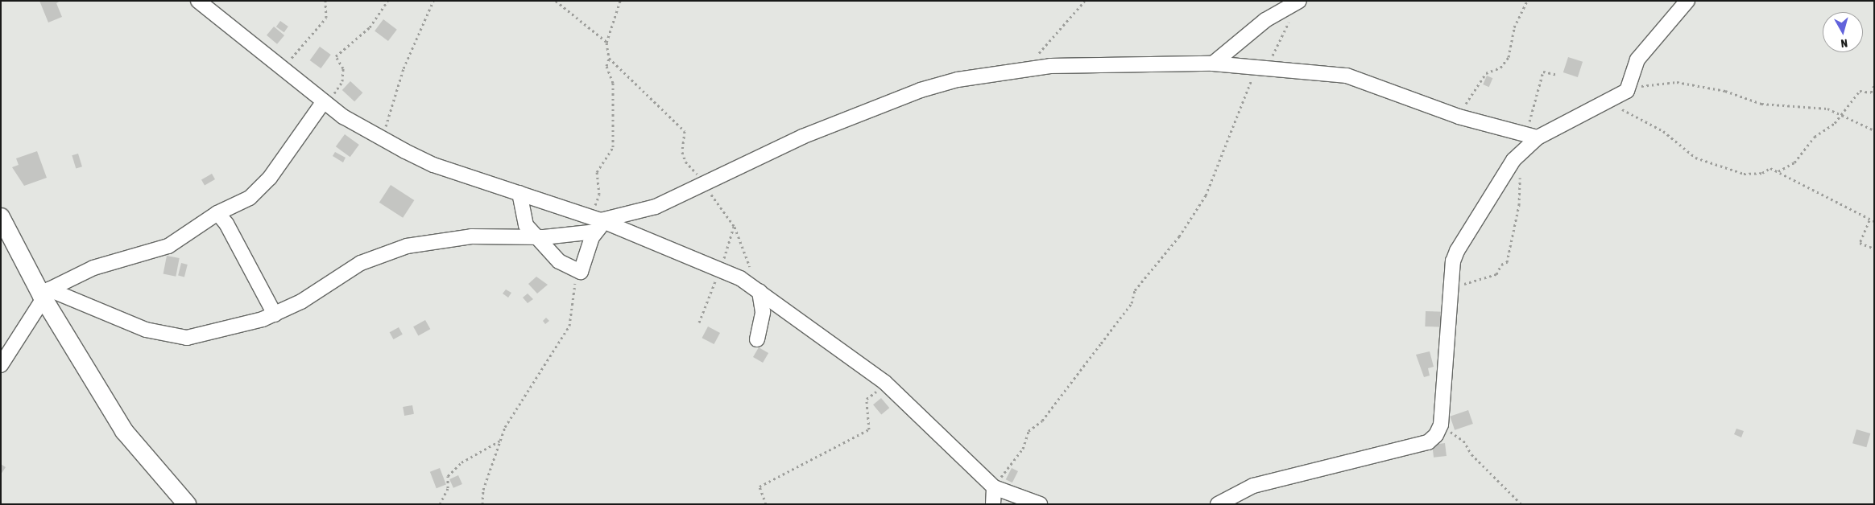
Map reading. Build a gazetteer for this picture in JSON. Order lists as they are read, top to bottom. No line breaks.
{"north":"bottom"}
